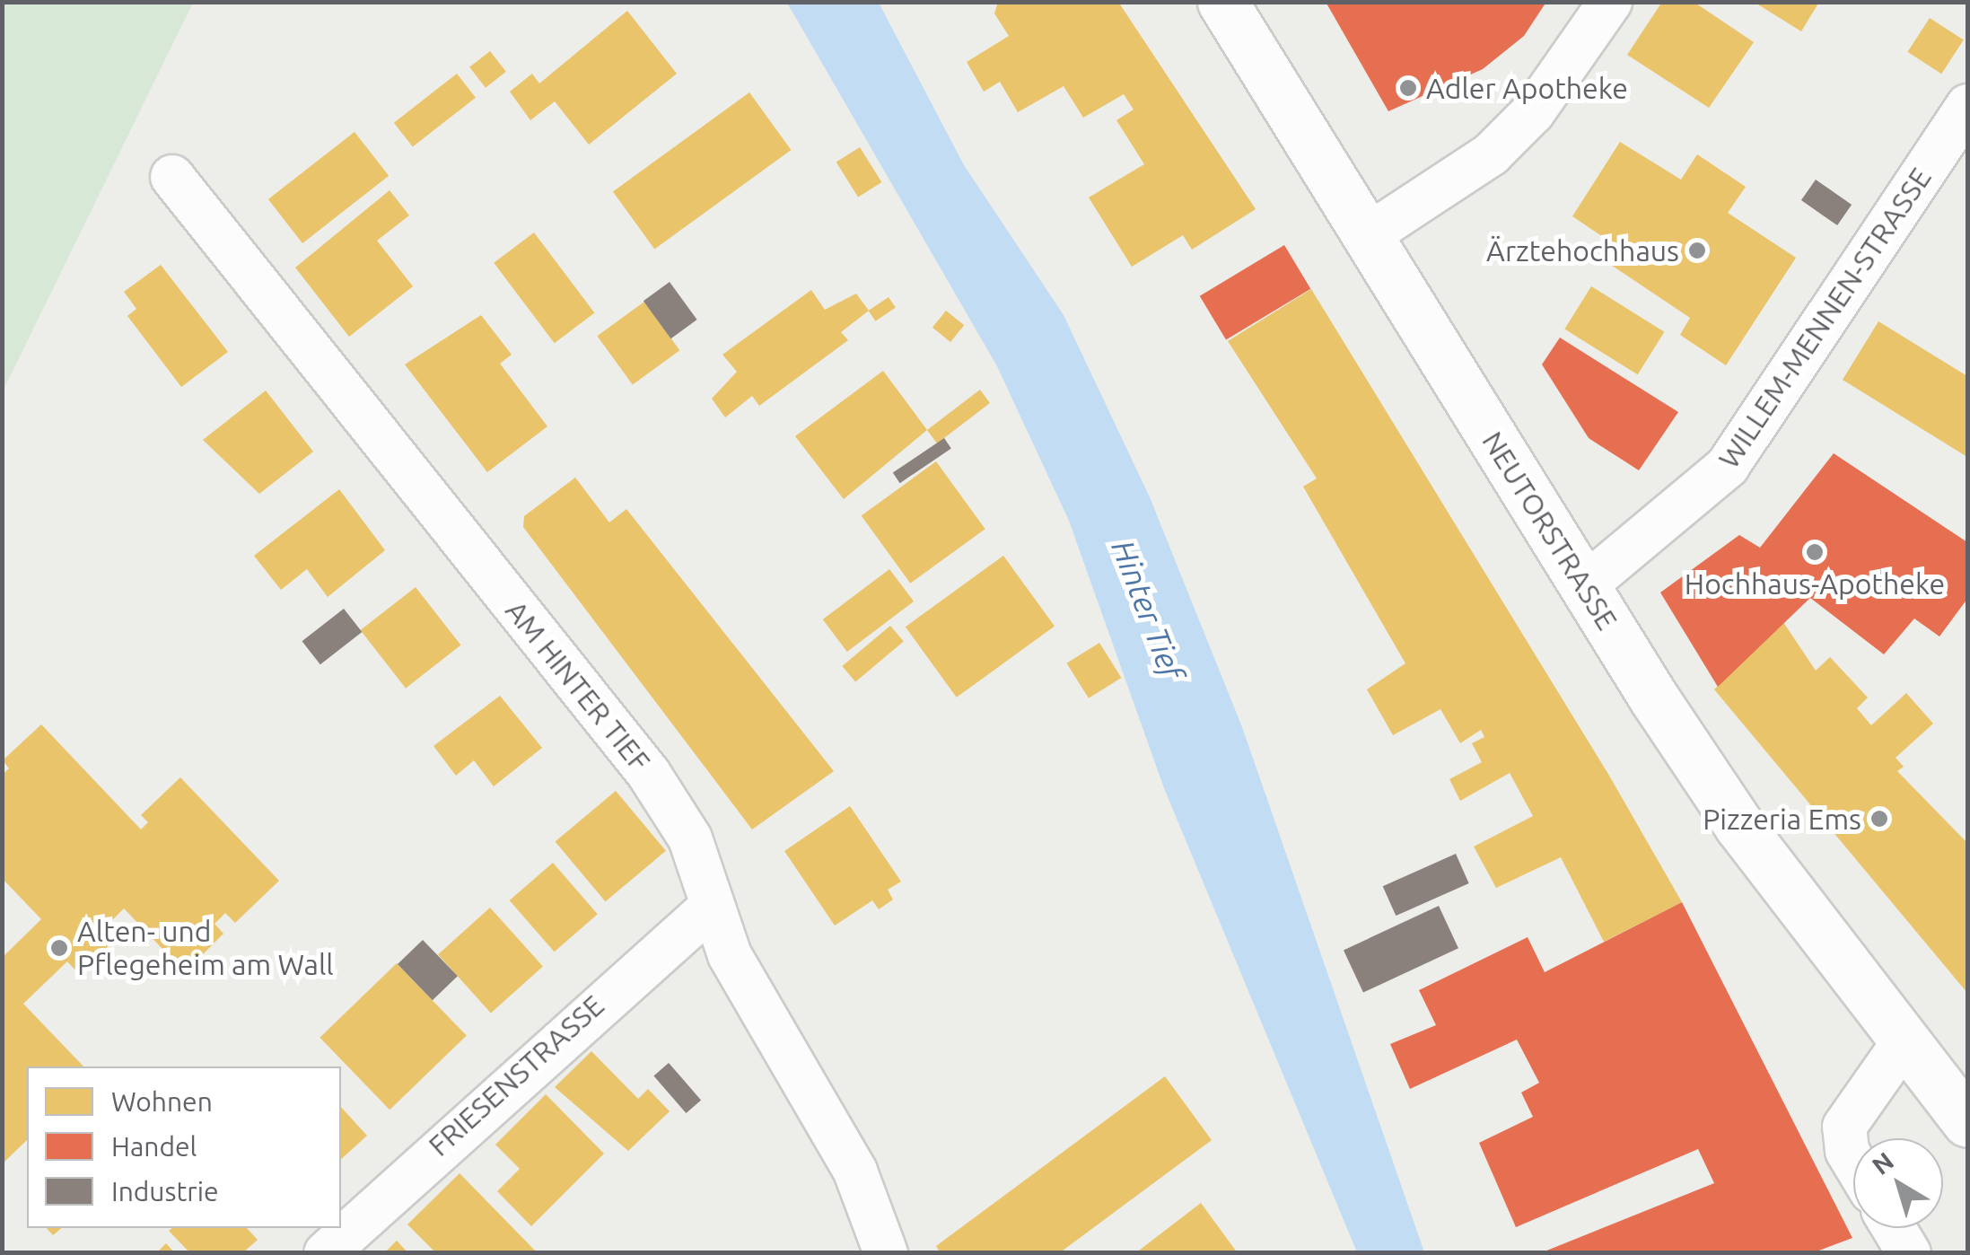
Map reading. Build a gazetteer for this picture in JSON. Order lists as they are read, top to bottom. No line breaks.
{"streets":{"street":["WILLEM-MENNEN-STRASSE","NEUTORSTRASSE","AM HINTER TIEF","FRIESENSTRASSE"]},"crossings":[["WILLEM-MENNEN-STRASSE","NEUTORSTRASSE"],["AM HINTER TIEF","FRIESENSTRASSE"]],"water":["Hinter Tief"],"places":["Adler Apotheke","Ärztehochhaus","Hochhaus-Apotheke","Pizzeria Ems","Alten- und Pflegeheim am Wall"],"legend":["Wohnen","Handel","Industrie"],"north":"top left"}
